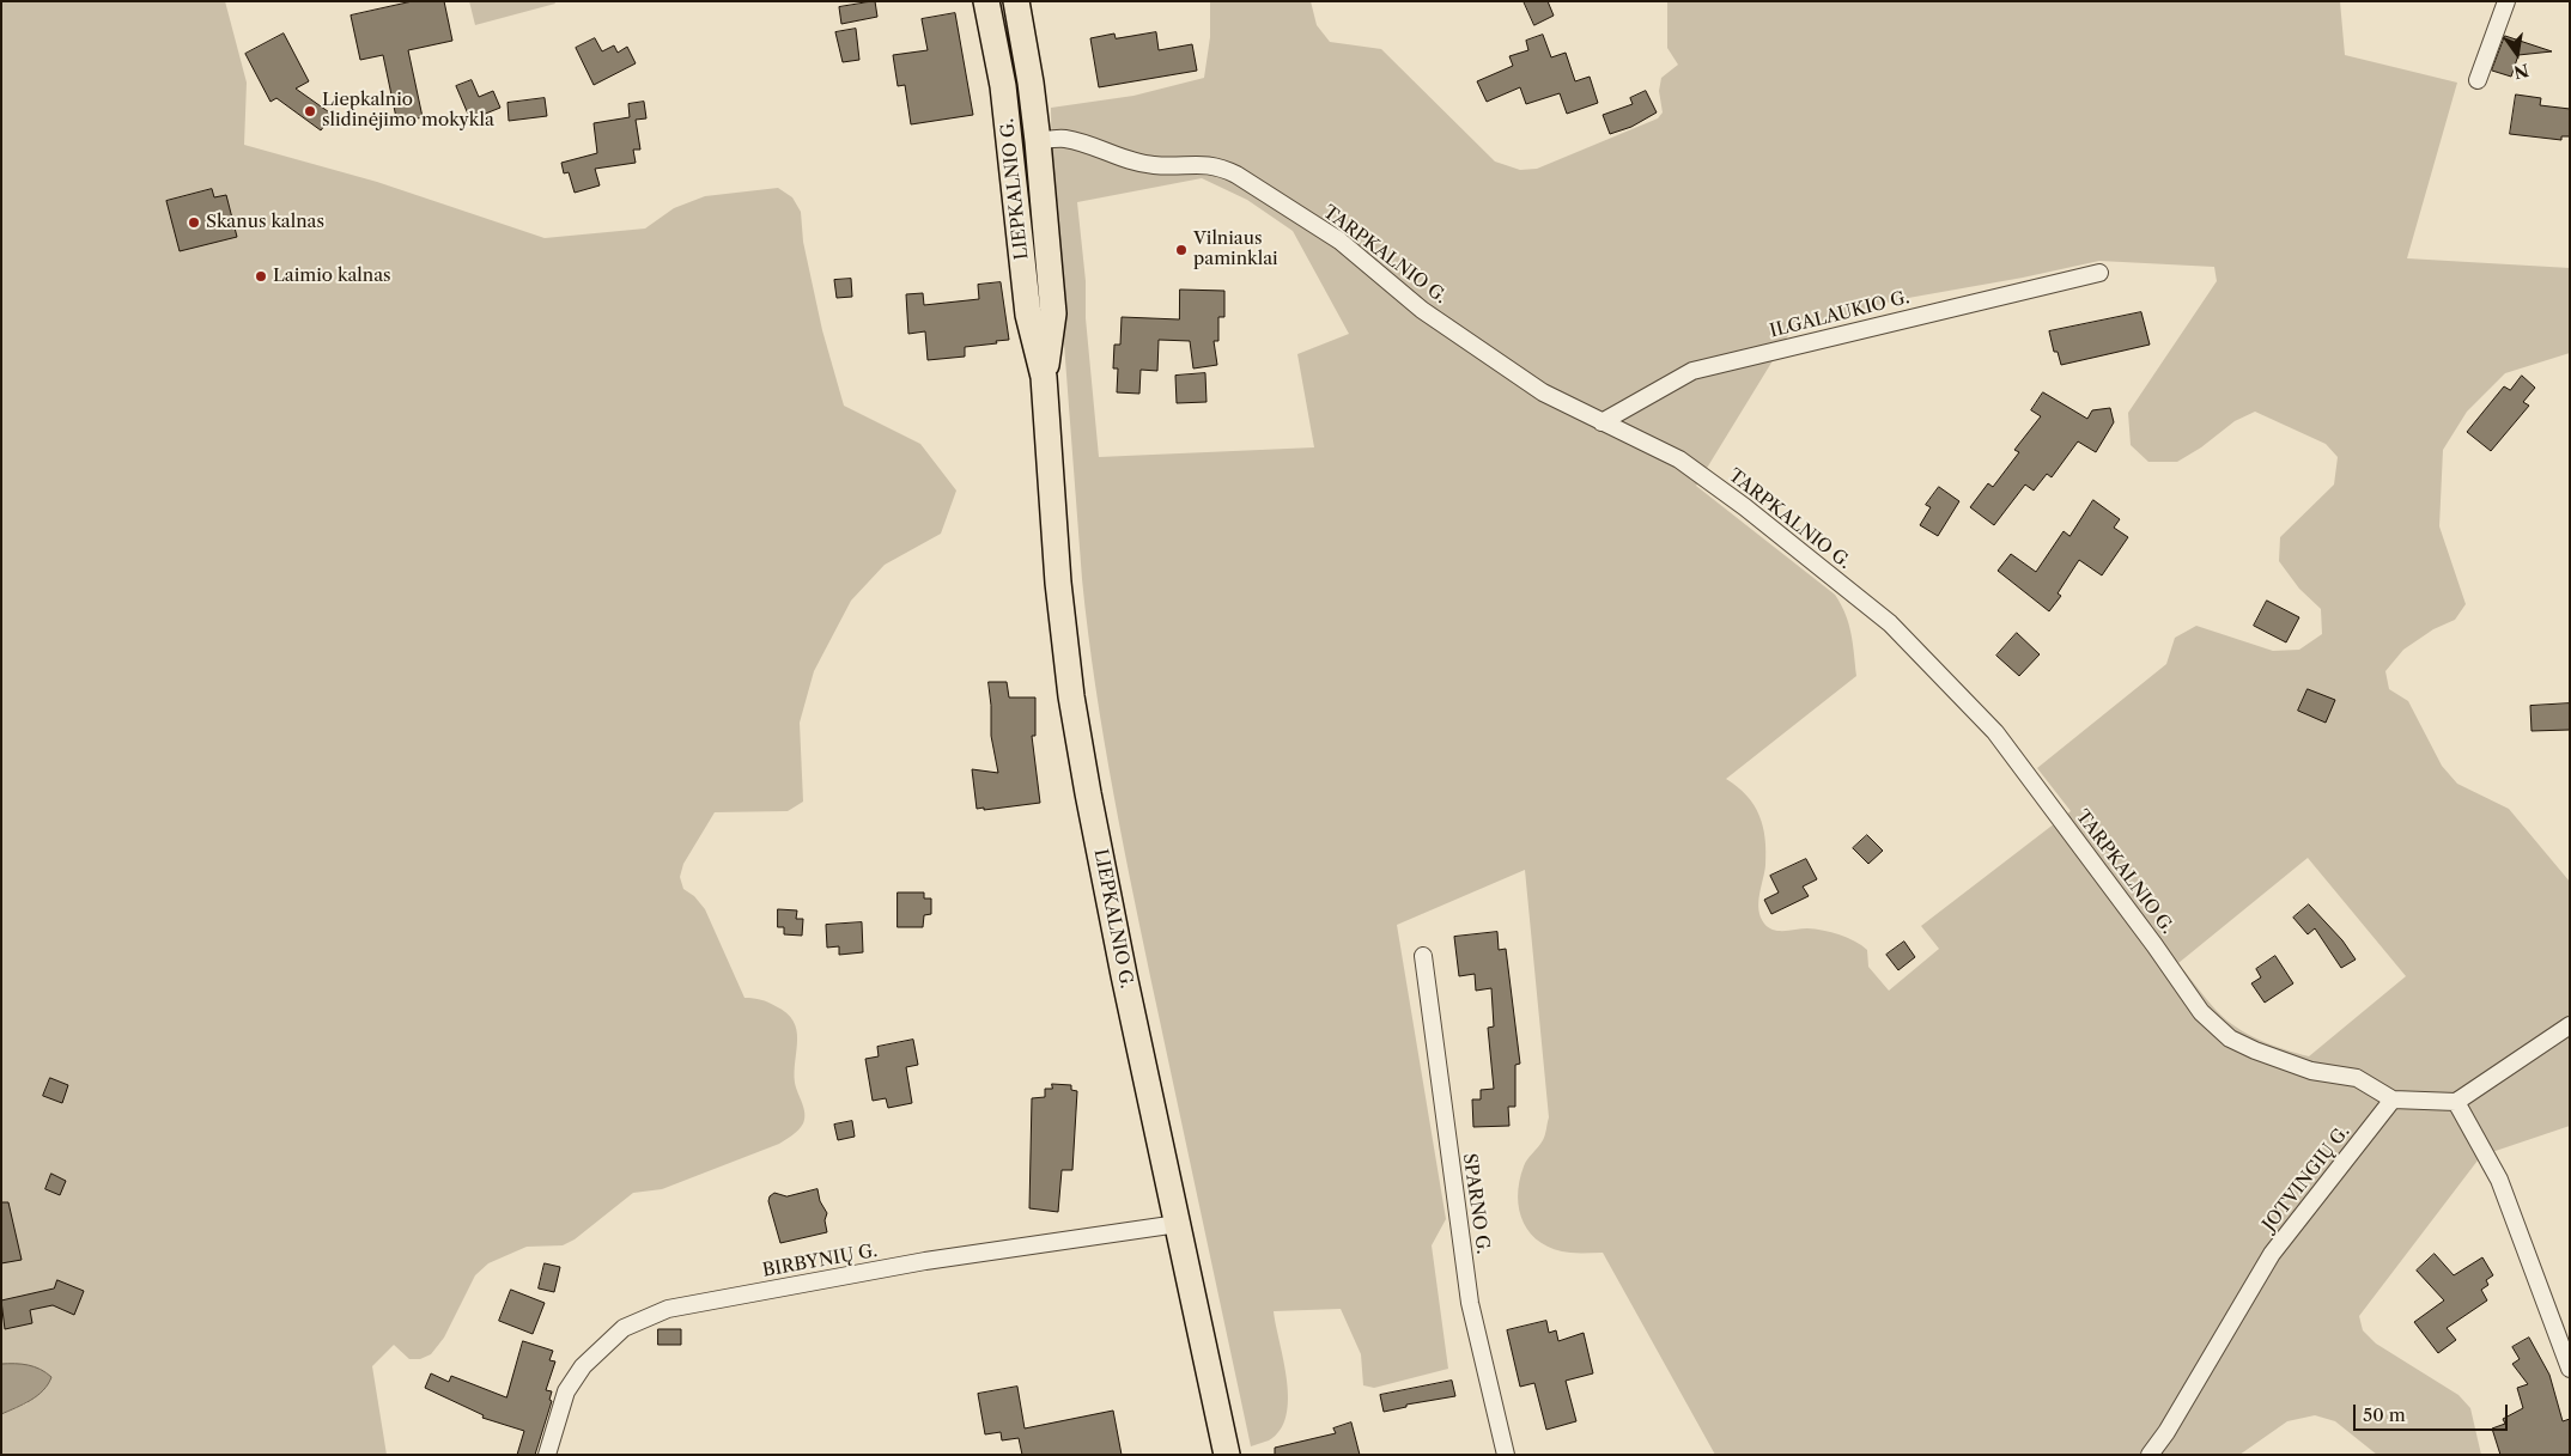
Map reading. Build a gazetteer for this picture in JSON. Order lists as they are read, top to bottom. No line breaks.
{"streets":{"main road":["LIEPKALNIO G."],"street":["TARPKALNIO G.","ILGALAUKIO G.","JOTVINGIŲ G.","SPARNO G.","BIRBYNIŲ G."]},"crossings":[["LIEPKALNIO G.","TARPKALNIO G."],["LIEPKALNIO G.","BIRBYNIŲ G."],["TARPKALNIO G.","ILGALAUKIO G."],["TARPKALNIO G.","JOTVINGIŲ G."]],"places":["Liepkalnio slidinėjimo mokykla","Skanus kalnas","Vilniaus paminklai","Laimio kalnas"],"scale_bar":"50 m","north":"bottom"}
